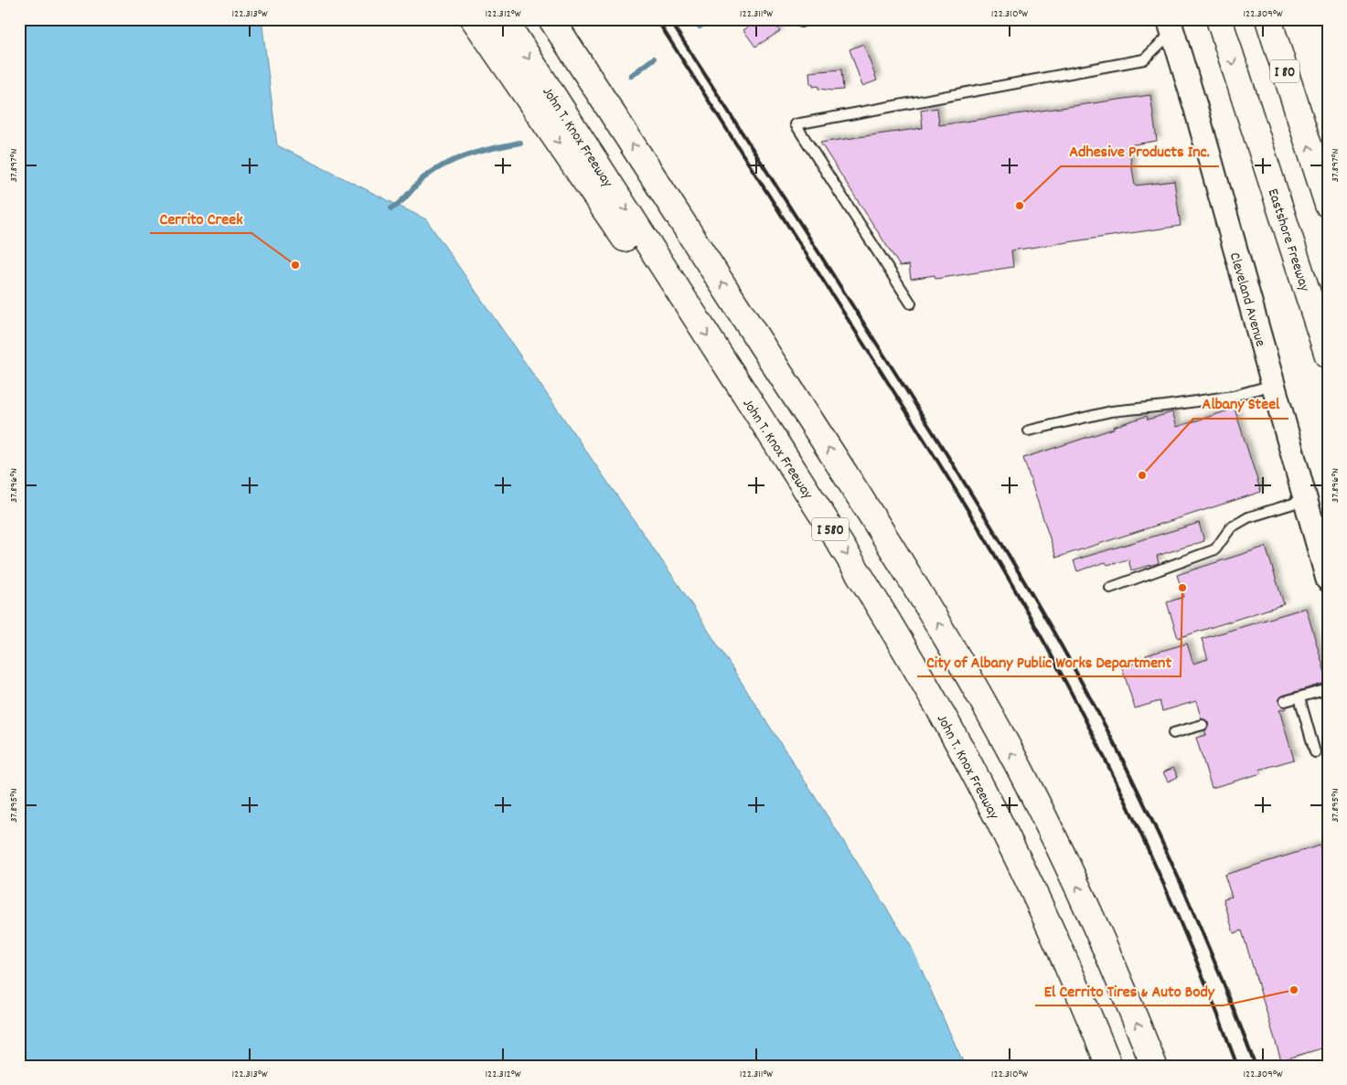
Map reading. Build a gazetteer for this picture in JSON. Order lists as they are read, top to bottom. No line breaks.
{"streets":{"highway":["I 80","John T. Knox Freeway","Eastshore Freeway","I 580"],"street":["Cleveland Avenue"]},"places":["Adhesive Products Inc.","Cerrito Creek","Albany Steel","City of Albany Public Works Department","El Cerrito Tires & Auto Body"],"coordinates":["122.313°W","122.312°W","122.311°W","122.310°W","122.309°W","37.897°N","37.896°N","37.895°N"]}
